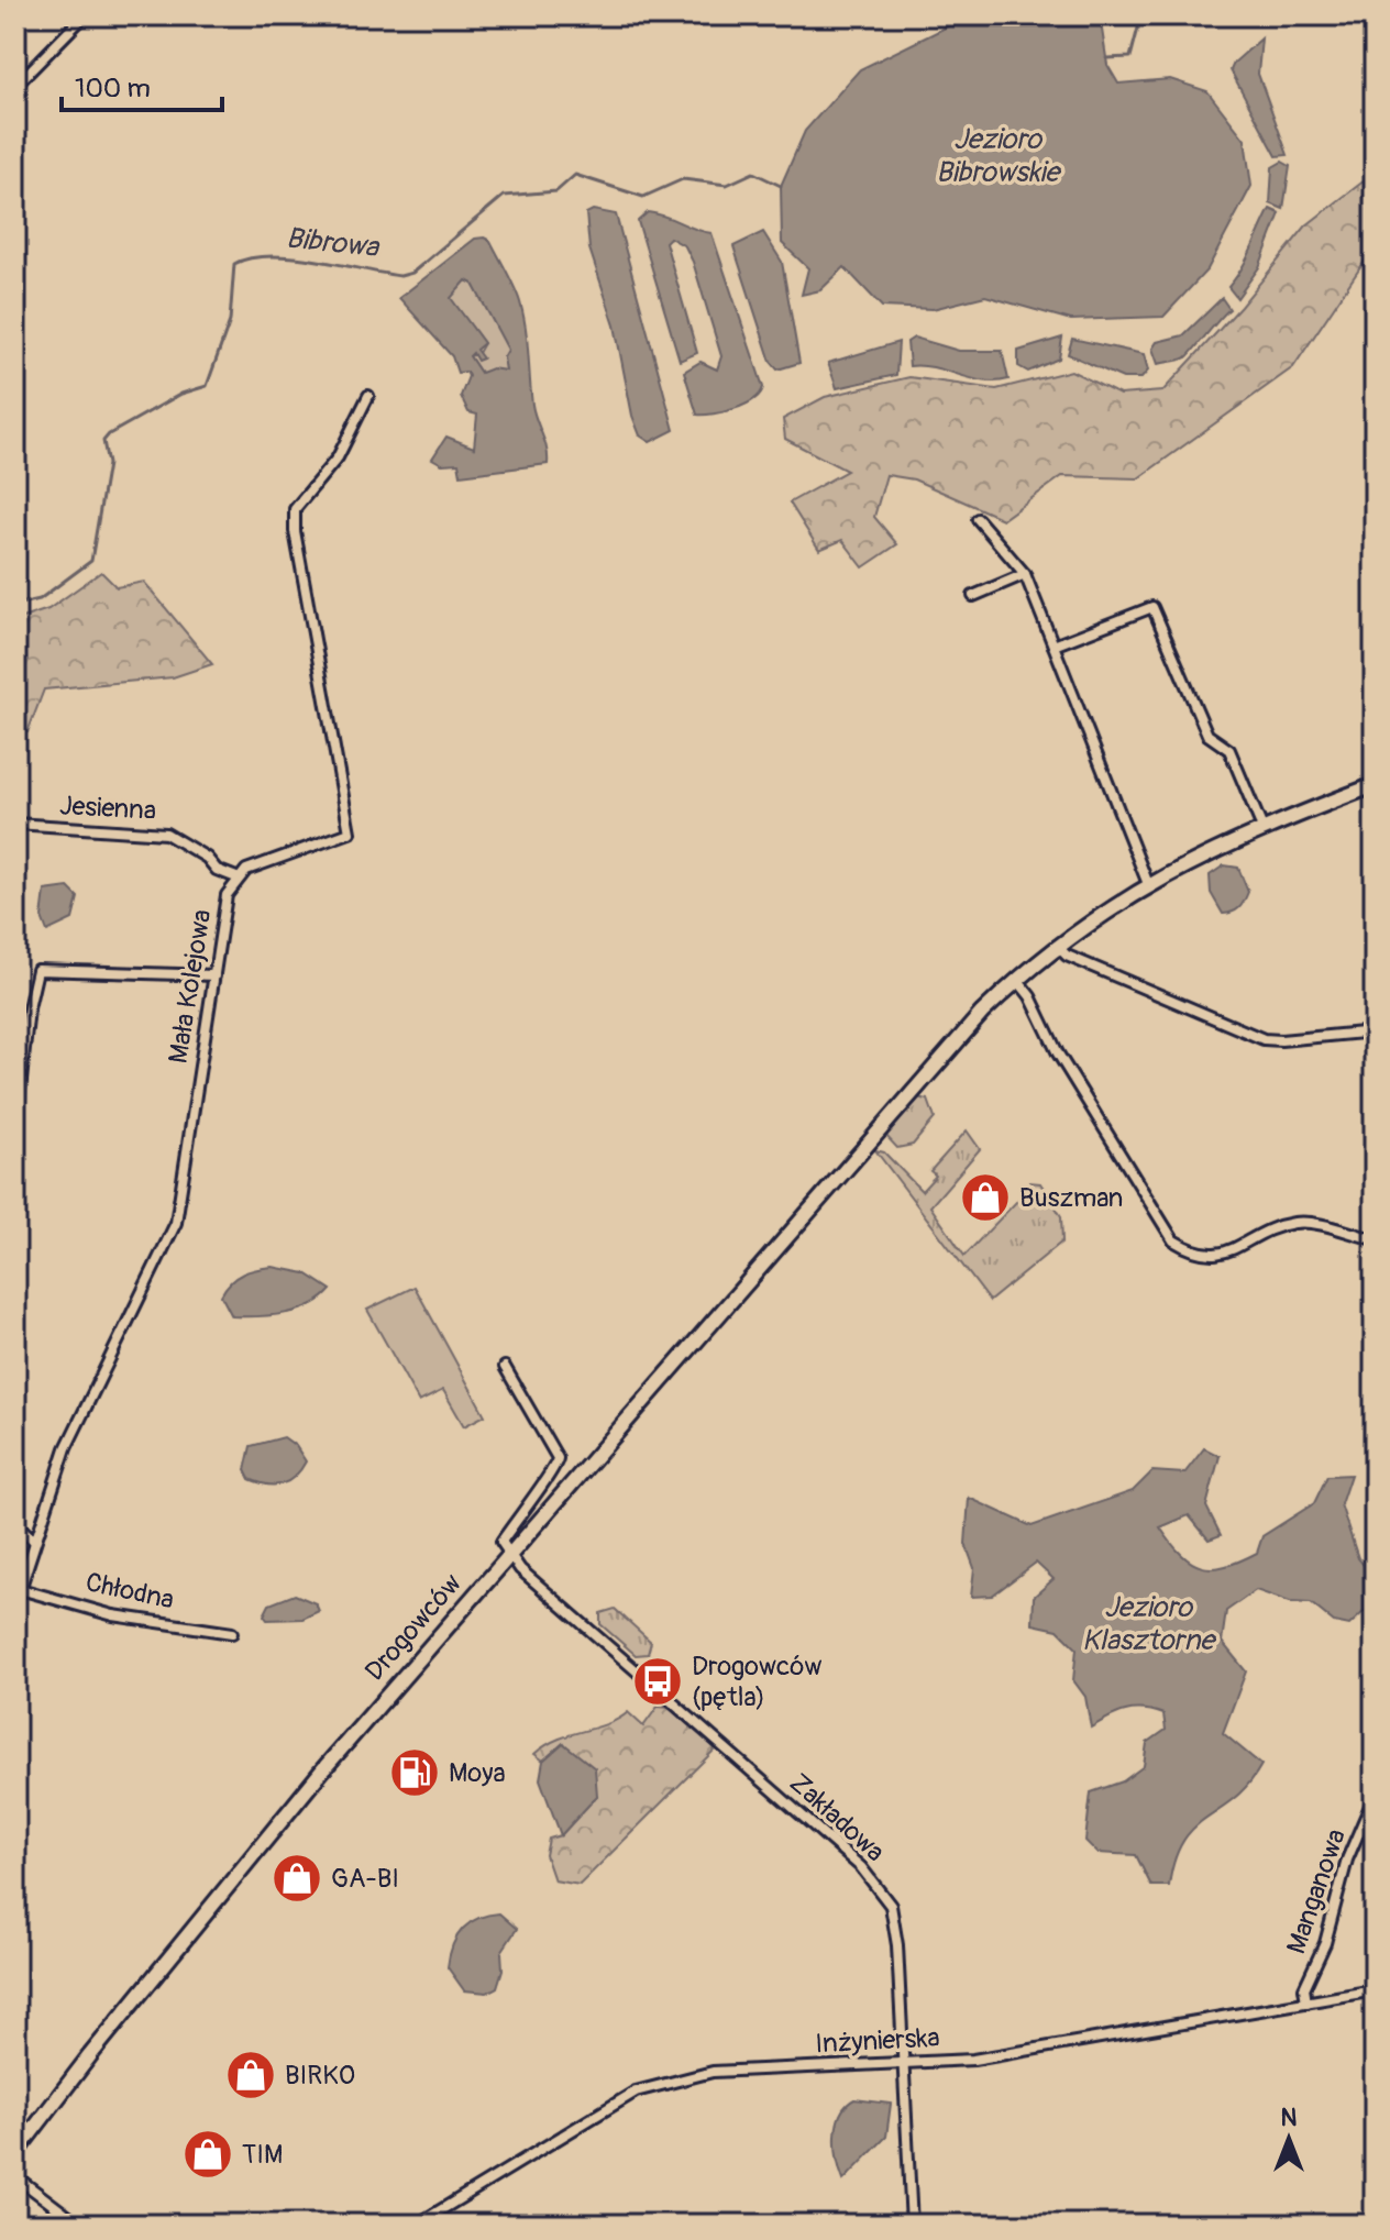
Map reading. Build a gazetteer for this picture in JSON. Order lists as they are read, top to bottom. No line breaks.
{"streets":{"main road":["Drogowców"],"street":["Jesienna","Mała Kolejowa","Chłodna","Zakładowa","Manganowa","Inżynierska"]},"crossings":[["Jesienna","Mała Kolejowa"],["Mała Kolejowa","Chłodna"],["Drogowców","Zakładowa"],["Zakładowa","Inżynierska"],["Manganowa","Inżynierska"]],"water":["Jezioro Bibrowskie","Bibrowa","Jezioro Klasztorne"],"places":{"shop":["Buszman","GA-BI","BIRKO","TIM"],"bus stop":["Drogowców (pętla)"],"fuel station":["Moya"]},"scale_bar":"100 m","north":"top"}
